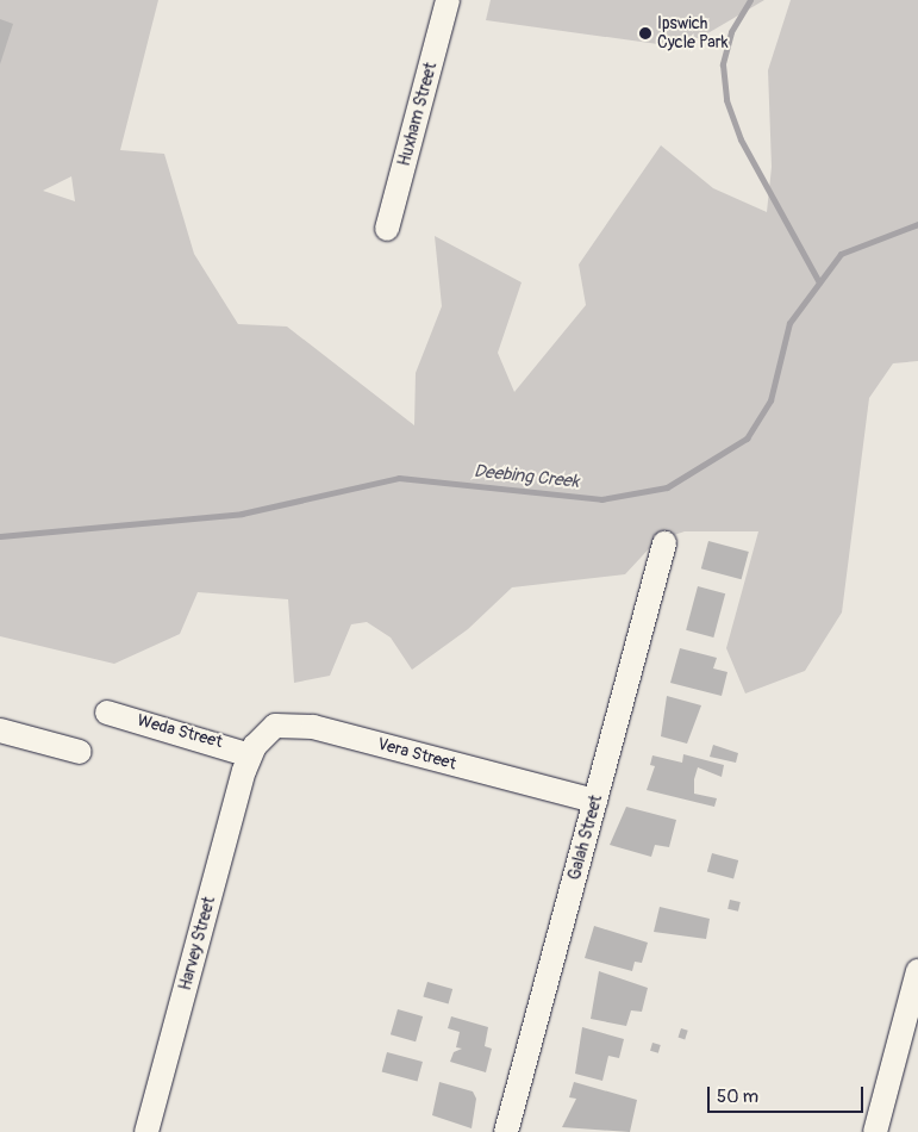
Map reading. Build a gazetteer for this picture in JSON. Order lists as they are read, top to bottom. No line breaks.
{"streets":{"street":["Huxham Street","Weda Street","Vera Street","Galah Street","Harvey Street"]},"crossings":[["Weda Street","Vera Street"],["Weda Street","Harvey Street"],["Vera Street","Galah Street"],["Vera Street","Harvey Street"]],"water":["Deebing Creek"],"places":["Ipswich Cycle Park"],"scale_bar":"50 m"}
